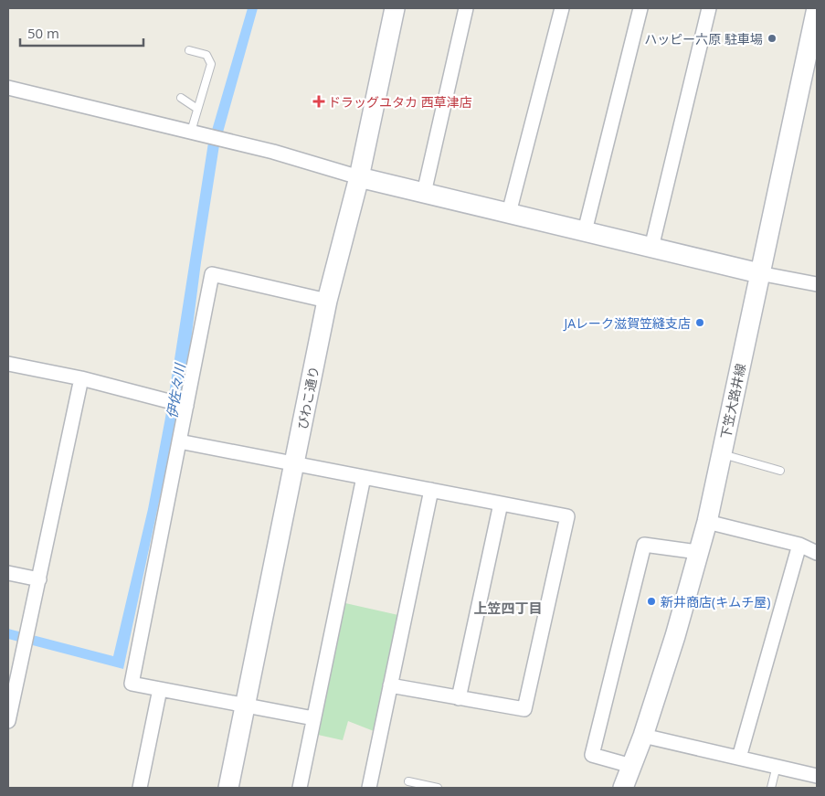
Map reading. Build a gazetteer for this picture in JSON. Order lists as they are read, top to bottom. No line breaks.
{"streets":{"street":["びわこ通り","下笠大路井線"]},"districts":["上笠四丁目"],"water":["伊佐々川"],"places":{"other":["ハッピー六原 駐車場","JAレーク滋賀笠縫支店","新井商店(キムチ屋)"],"health":["ドラッグユタカ 西草津店"]},"scale_bar":"50 m"}
